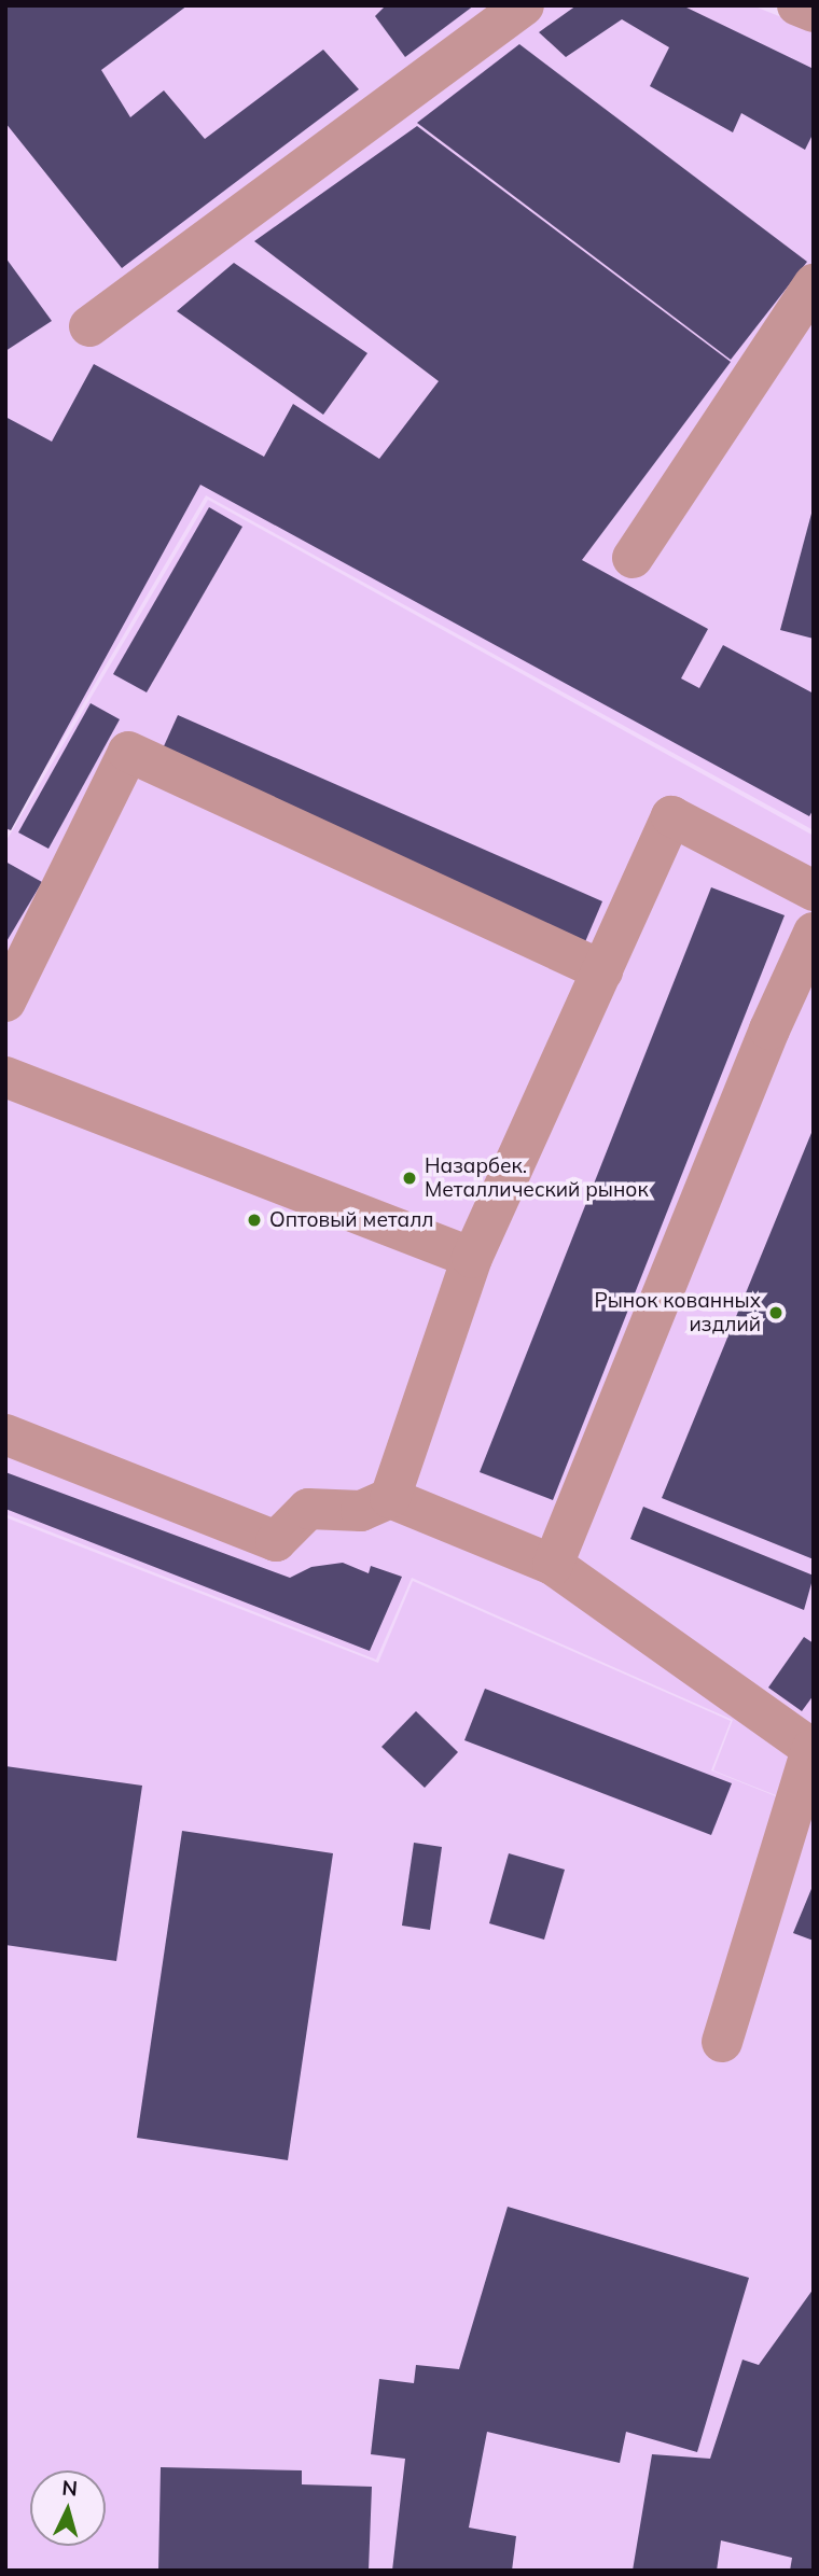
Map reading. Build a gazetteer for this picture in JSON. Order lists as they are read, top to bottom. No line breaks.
{"places":["Назарбек. Металлический рынок","Оптовый металл","Рынок кованных издлий"],"north":"top"}
